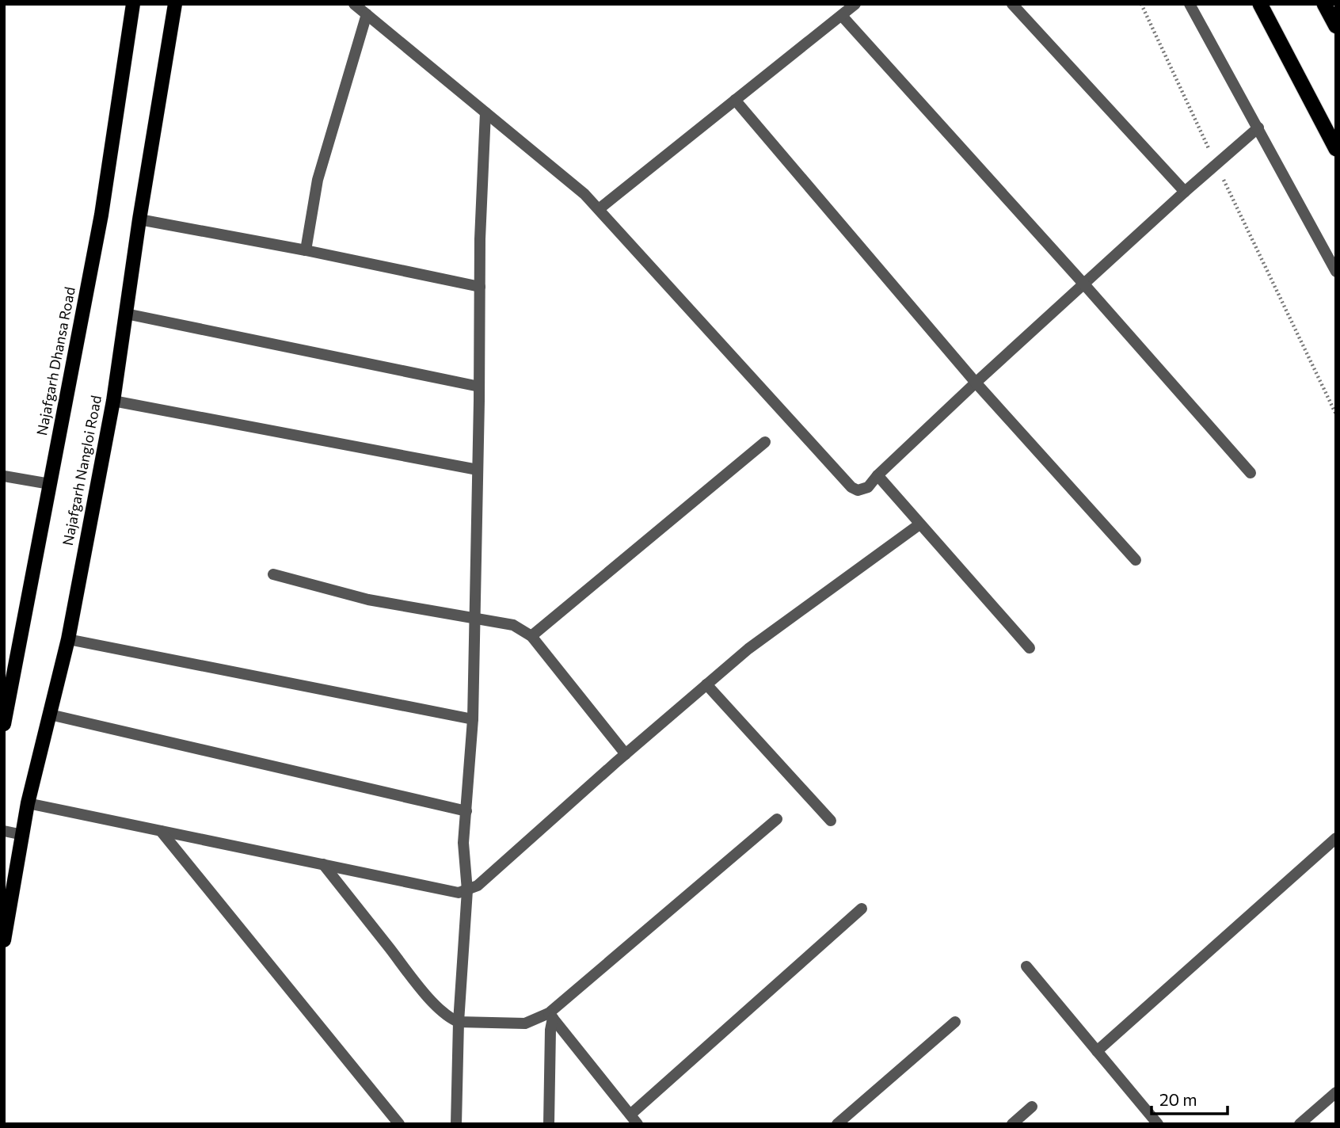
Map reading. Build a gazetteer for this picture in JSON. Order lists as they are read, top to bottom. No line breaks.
{"streets":{"main road":["Najafgarh Dhansa Road","Najafgarh Nangloi Road"]},"scale_bar":"20 m"}
